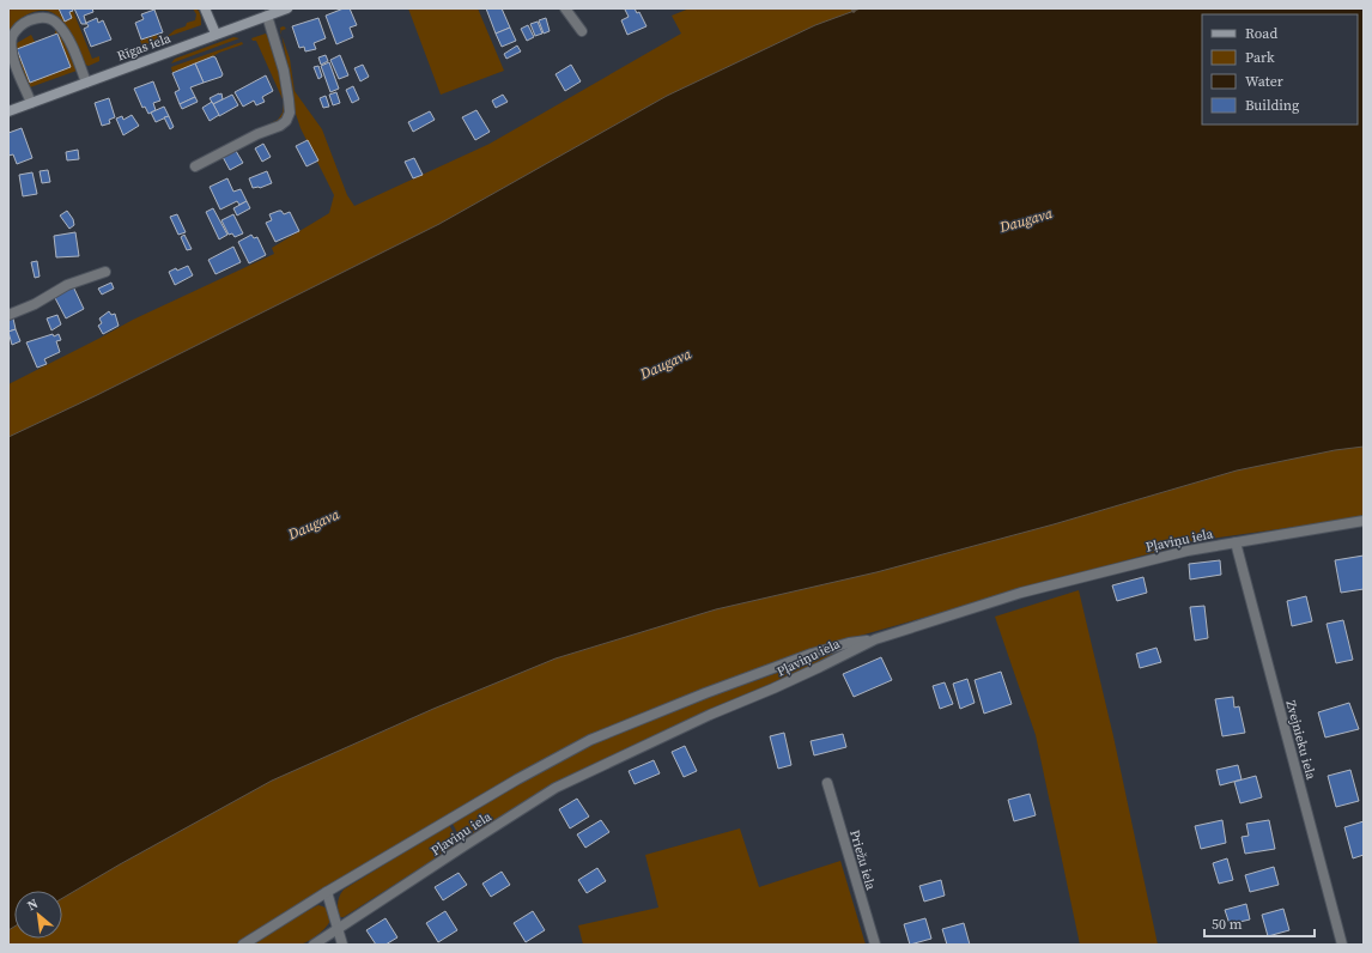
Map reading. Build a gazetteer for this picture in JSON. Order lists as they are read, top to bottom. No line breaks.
{"streets":{"main road":["Rīgas iela"],"street":["Pļaviņu iela","Zvejnieku iela","Priežu iela"]},"crossings":[["Pļaviņu iela","Zvejnieku iela"]],"water":["Daugava"],"legend":["Road","Park","Water","Building"],"scale_bar":"50 m","north":"top left"}
